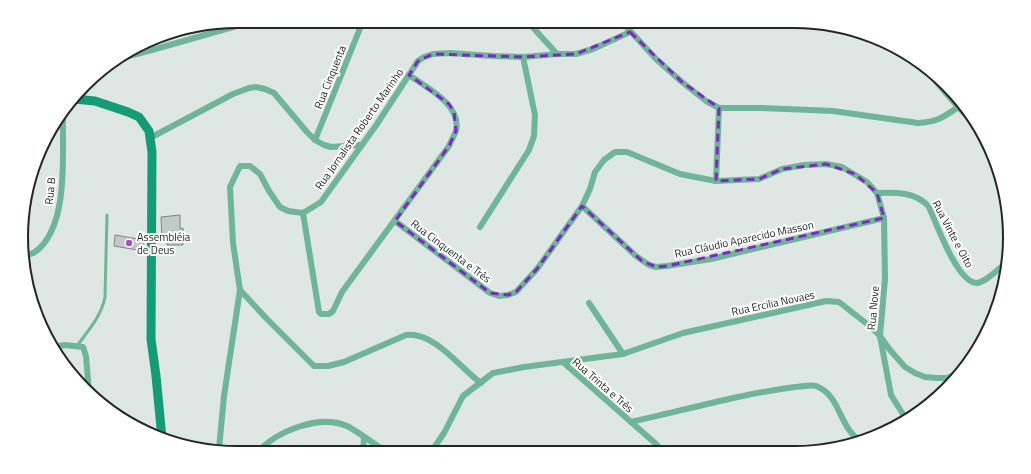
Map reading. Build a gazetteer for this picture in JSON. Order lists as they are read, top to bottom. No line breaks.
{"streets":{"street":["Rua Cinquenta","Rua Jornalista Roberto Marinho","Rua B","Rua Vinte e Oito","Rua Cláudio Aparecido Masson","Rua Cinquenta e Três","Rua Ercilia Novaes","Rua Nove","Rua Trinta e Três"]},"crossings":[["Rua Jornalista Roberto Marinho","Rua Cinquenta e Três"],["Rua Vinte e Oito","Rua Nove"],["Rua Cláudio Aparecido Masson","Rua Cinquenta e Três"],["Rua Cláudio Aparecido Masson","Rua Nove"],["Rua Ercilia Novaes","Rua Nove"],["Rua Ercilia Novaes","Rua Trinta e Três"]],"places":["Assembléia de Deus"]}
